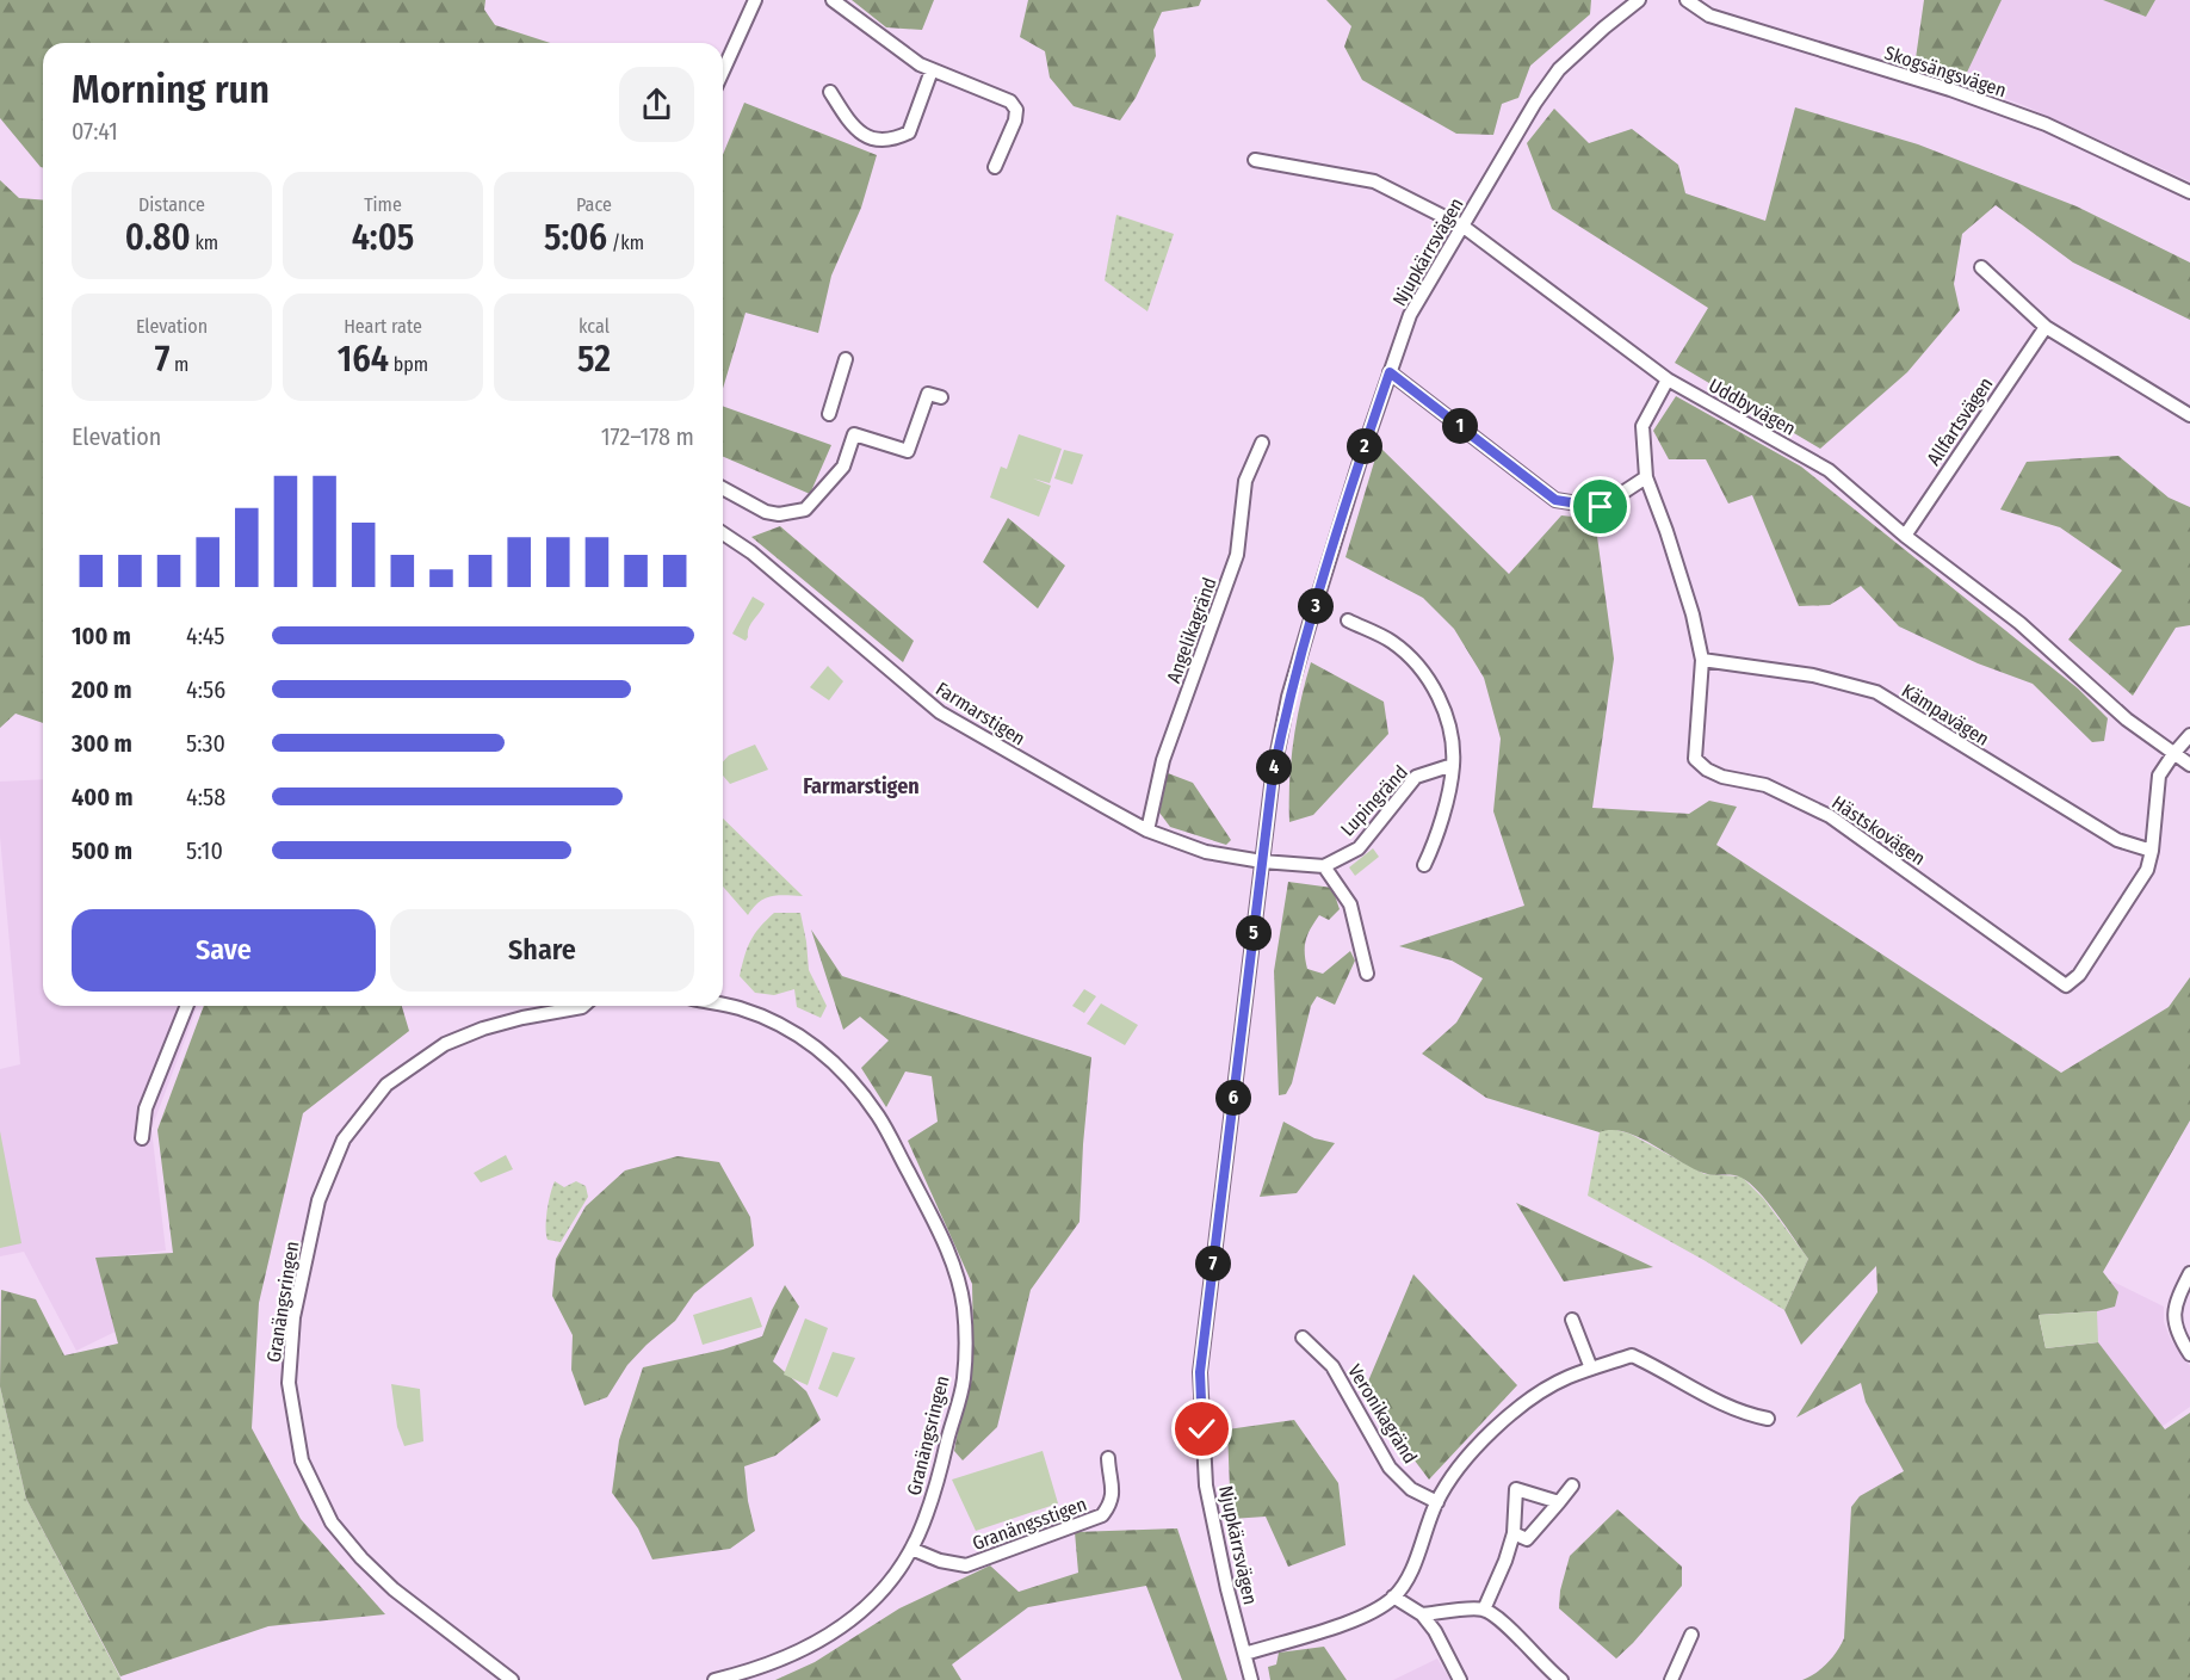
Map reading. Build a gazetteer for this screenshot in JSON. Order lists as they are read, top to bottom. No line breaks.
{"streets":{"street":["Skogsängsvägen","Njupkärrsvägen","Uddbyvägen","Allfartsvägen","Angelikagränd","Farmarstigen","Kämpavägen","Lupingränd","Hästskovägen","Granängsringen","Veronikagränd","Granängsstigen"]},"crossings":[["Njupkärrsvägen","Uddbyvägen"],["Njupkärrsvägen","Farmarstigen"],["Uddbyvägen","Allfartsvägen"],["Uddbyvägen","Hästskovägen"],["Angelikagränd","Farmarstigen"],["Kämpavägen","Hästskovägen"],["Granängsringen","Granängsstigen"]],"districts":["Farmarstigen"],"page":{"heading":["Morning run","07:41"],"stats":[["Distance","0.80 km"],["Time","4:05"],["Pace","5:06 /km"],["Elevation","7 m"],["Heart rate","164 bpm"],["kcal","52"]],"pins":["1","2","3","4","5","6","7"],"chart":["Elevation","172–178 m"],"list":[{"name":"100 m","note":"4:45"},{"name":"200 m","note":"4:56"},{"name":"300 m","note":"5:30"},{"name":"400 m","note":"4:58"},{"name":"500 m","note":"5:10"}],"buttons":["Save","Share"]}}
